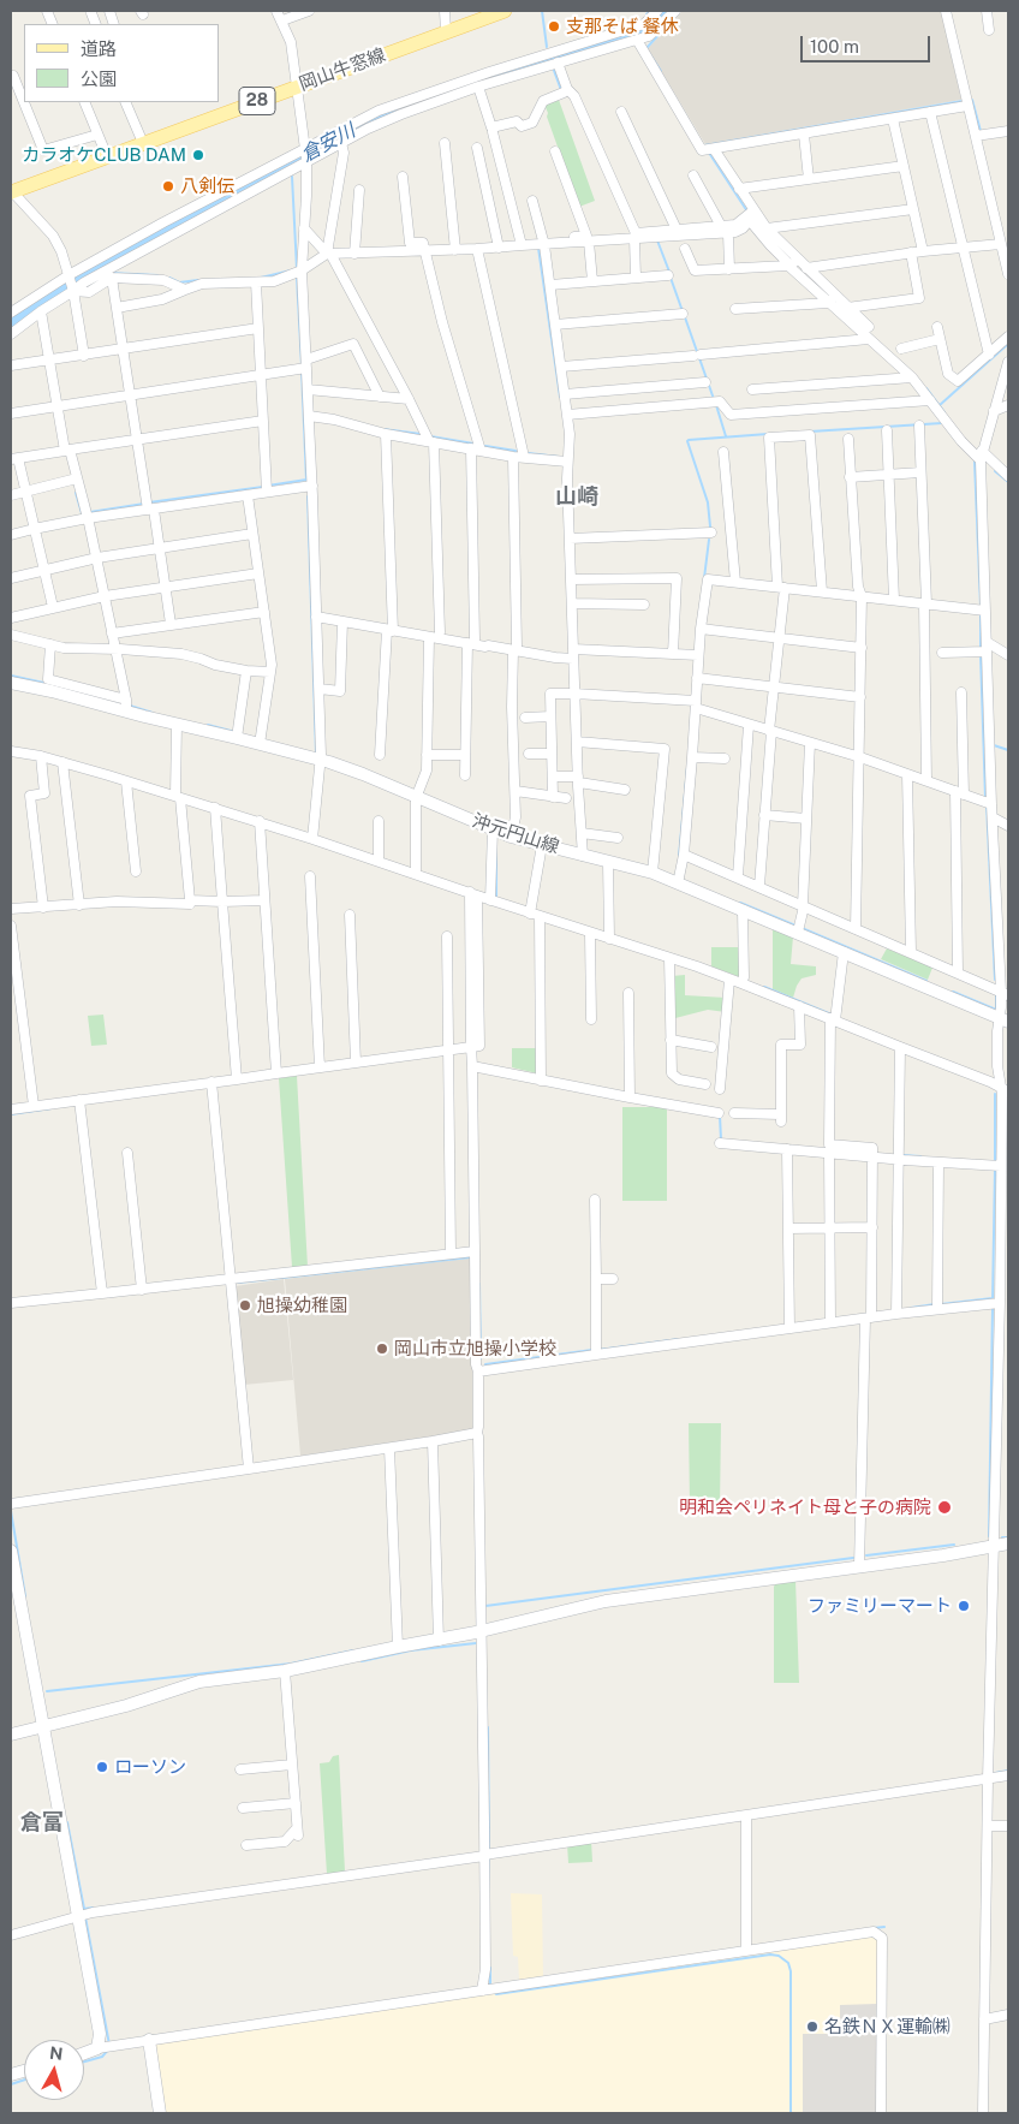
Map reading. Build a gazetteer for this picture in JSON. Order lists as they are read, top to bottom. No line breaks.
{"streets":{"main road":["岡山牛窓線","28"],"street":["沖元円山線"]},"districts":["山崎","倉富"],"water":["倉安川"],"places":["支那そば 餐休","カラオケCLUB DAM","八剣伝","旭操幼稚園","岡山市立旭操小学校","明和会ペリネイト母と子の病院","ファミリーマート","ローソン","名鉄ＮＸ運輸㈱"],"legend":["道路","公園"],"scale_bar":"100 m","north":"top"}
